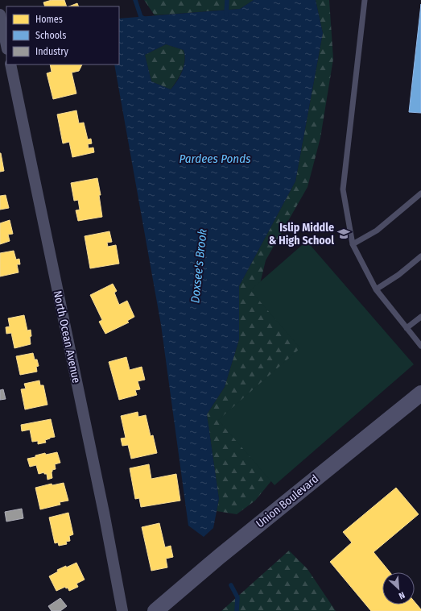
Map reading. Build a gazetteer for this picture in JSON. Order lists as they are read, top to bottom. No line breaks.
{"streets":{"main road":["Union Boulevard"],"street":["North Ocean Avenue"]},"water":["Pardees Ponds","Doxsee's Brook"],"places":{"school or university":["Islip Middle & High School"]},"legend":["Homes","Schools","Industry"],"north":"bottom right"}
